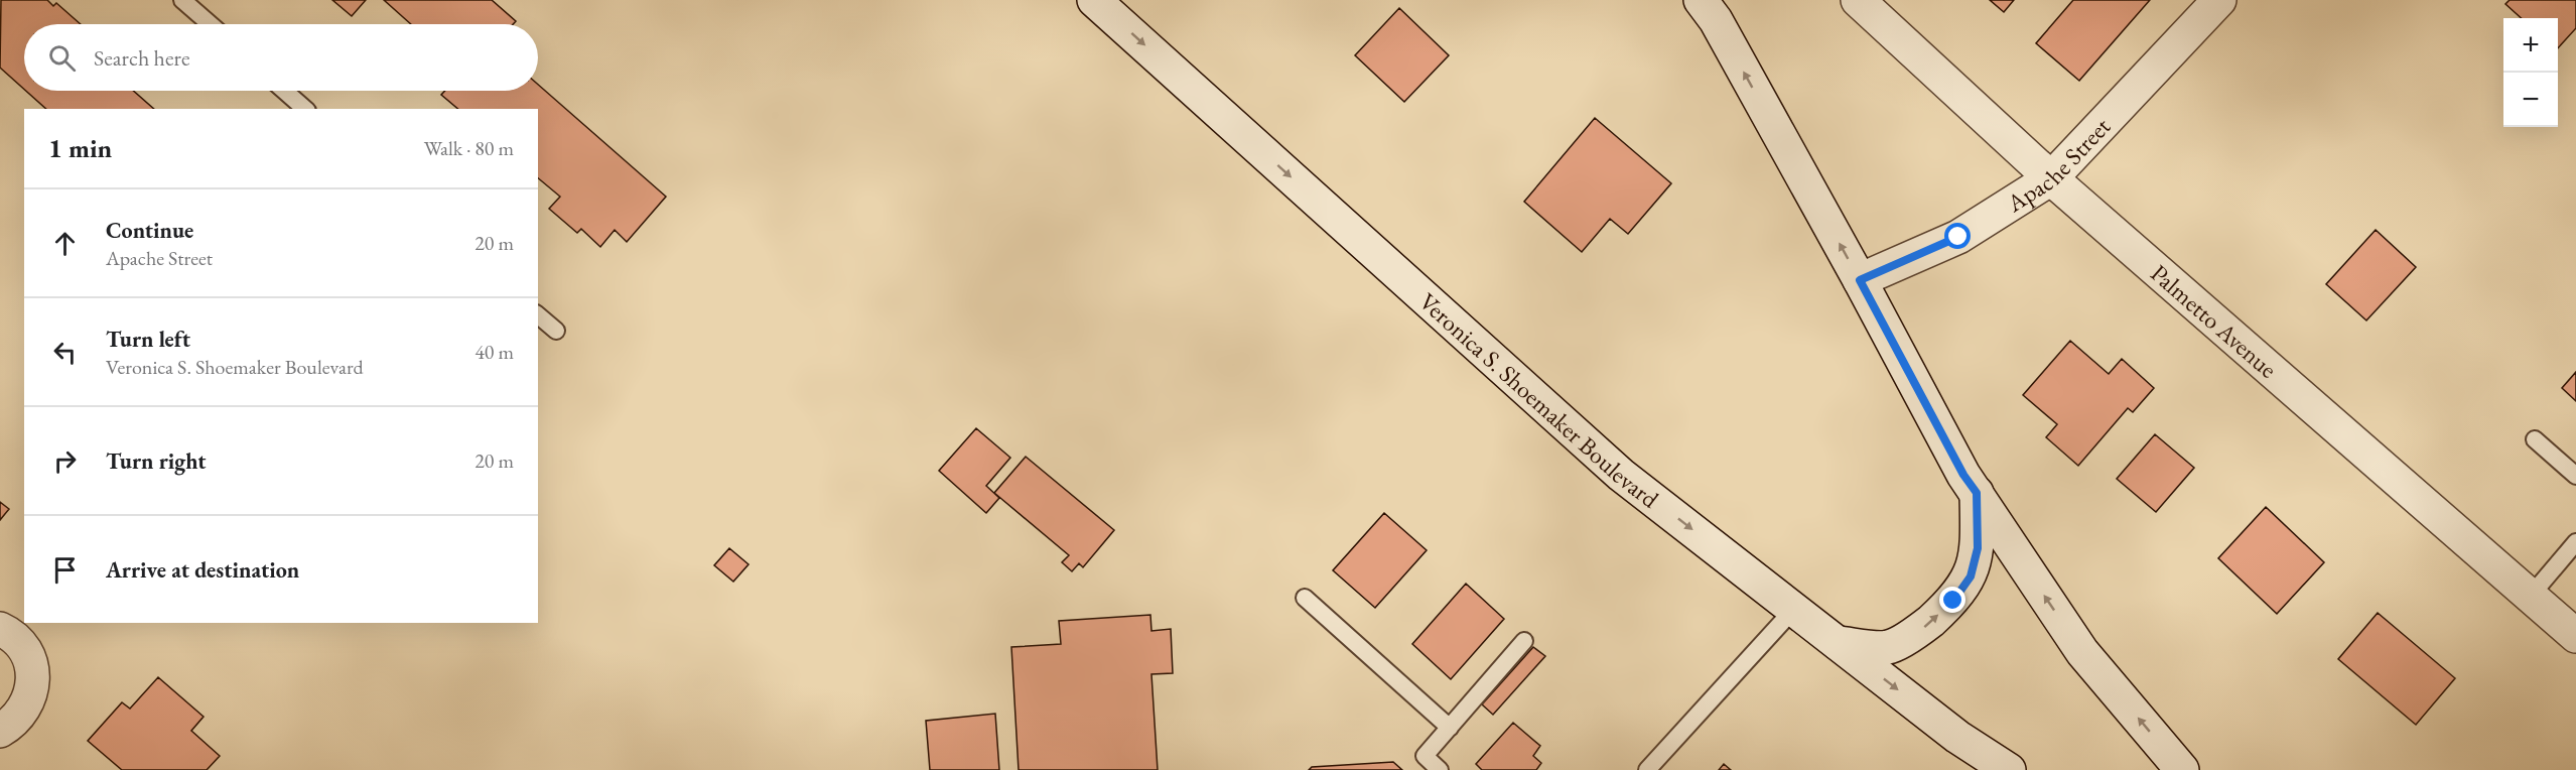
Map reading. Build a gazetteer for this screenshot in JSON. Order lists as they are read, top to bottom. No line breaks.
{"streets":{"street":["Apache Street","Palmetto Avenue","Veronica S. Shoemaker Boulevard"]},"crossings":[["Apache Street","Palmetto Avenue"]],"page":{"map_buttons":["+","−"],"search":"Search here","heading":["1 min","Walk · 80 m"],"list":[["Continue","Apache Street","20 m"],["Turn left","Veronica S. Shoemaker Boulevard","40 m"],["Turn right","20 m"],"Arrive at destination"]}}
